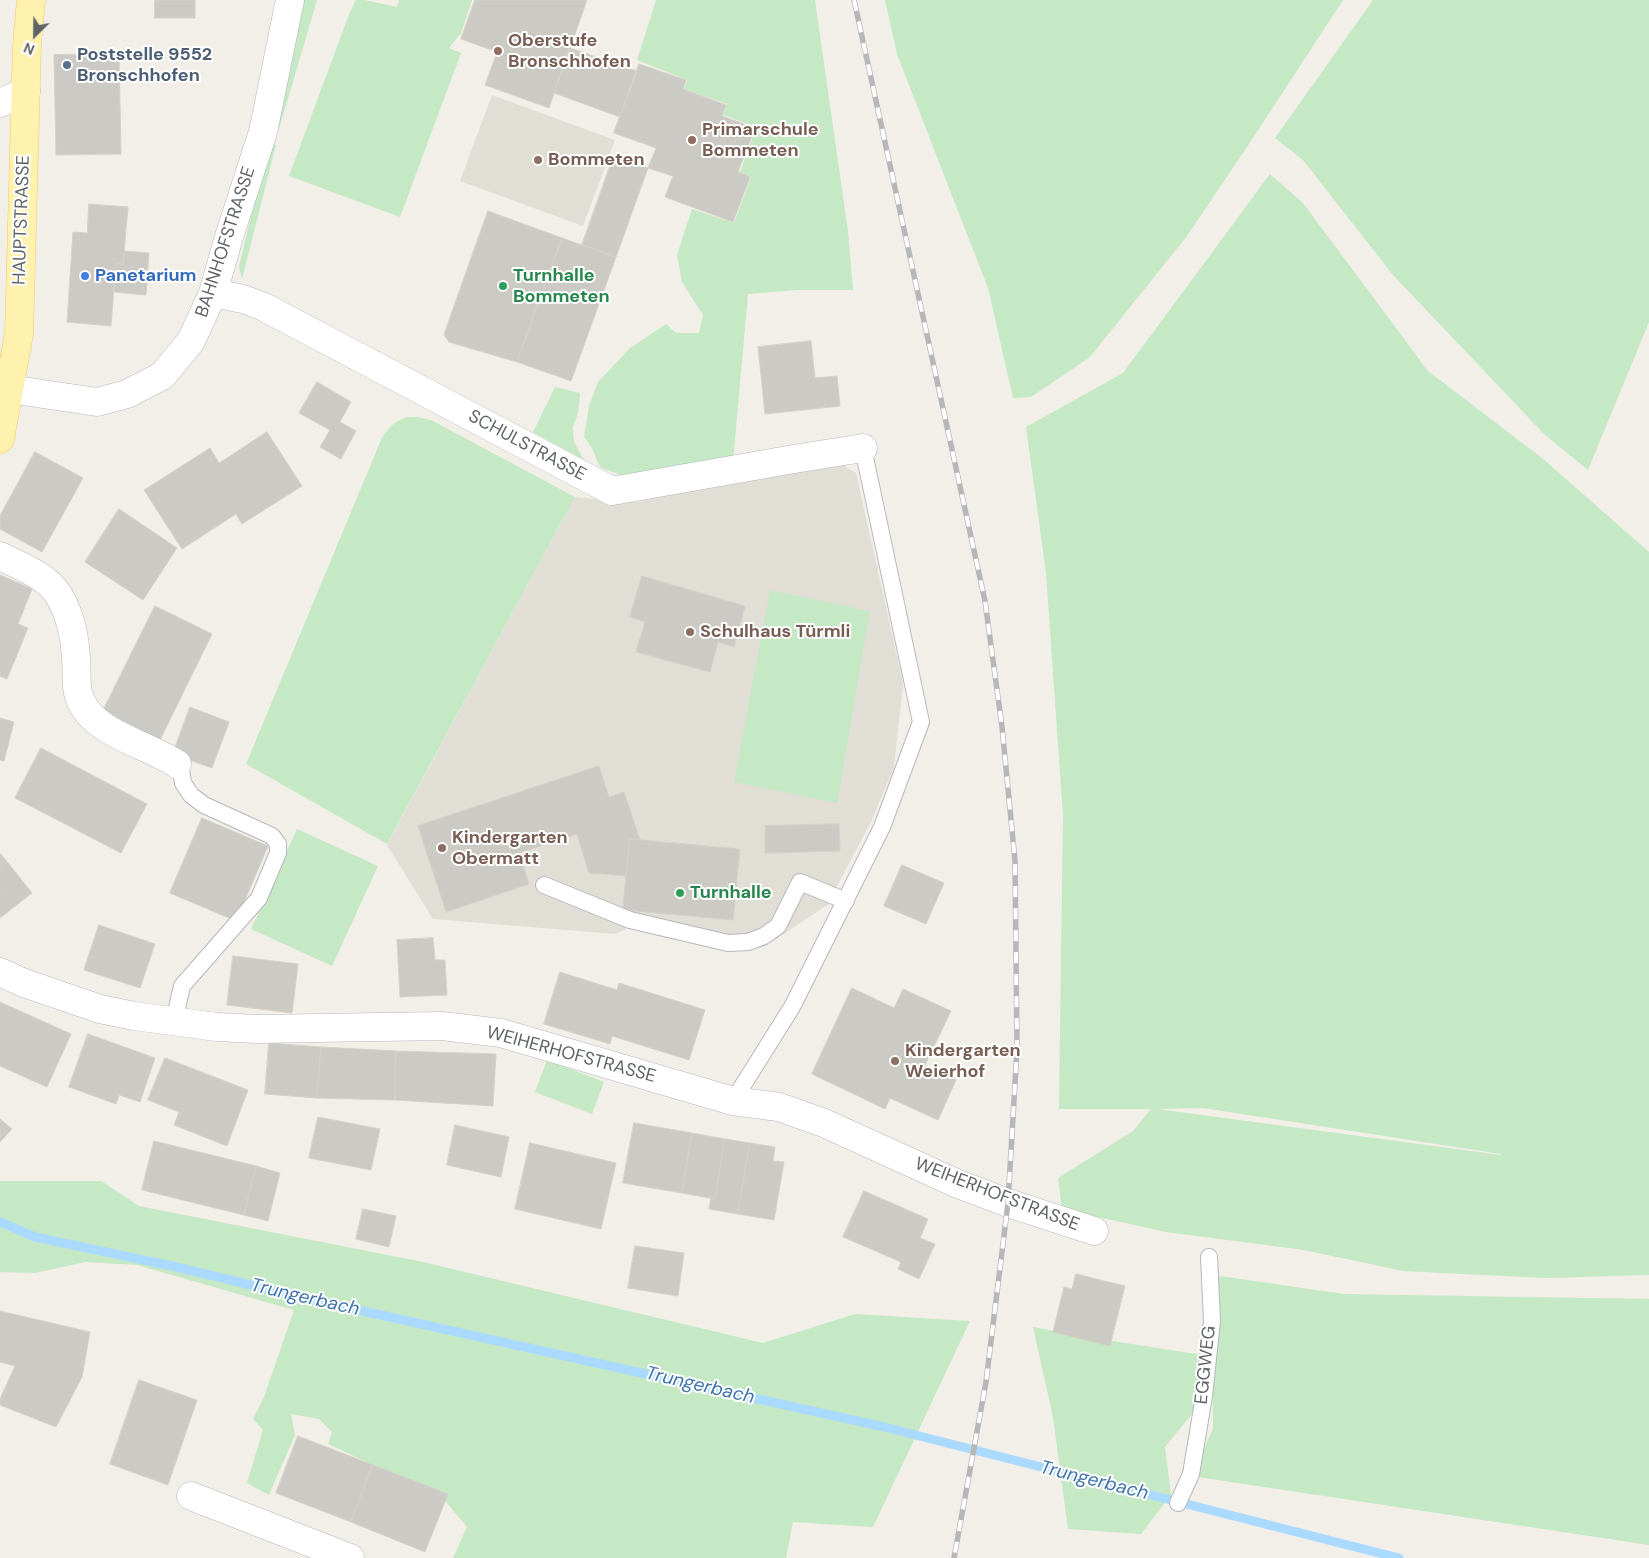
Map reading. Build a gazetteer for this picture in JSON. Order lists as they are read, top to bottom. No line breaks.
{"streets":{"main road":["HAUPTSTRASSE"],"street":["BAHNHOFSTRASSE","SCHULSTRASSE","WEIHERHOFSTRASSE"],"lane":["EGGWEG"]},"crossings":[["HAUPTSTRASSE","BAHNHOFSTRASSE"],["BAHNHOFSTRASSE","SCHULSTRASSE"]],"water":["Trungerbach"],"places":["Oberstufe Bronschhofen","Poststelle 9552 Bronschhofen","Primarschule Bommeten","Bommeten","Panetarium","Turnhalle Bommeten","Schulhaus Türmli","Kindergarten Obermatt","Turnhalle","Kindergarten Weierhof"],"north":"bottom left"}
